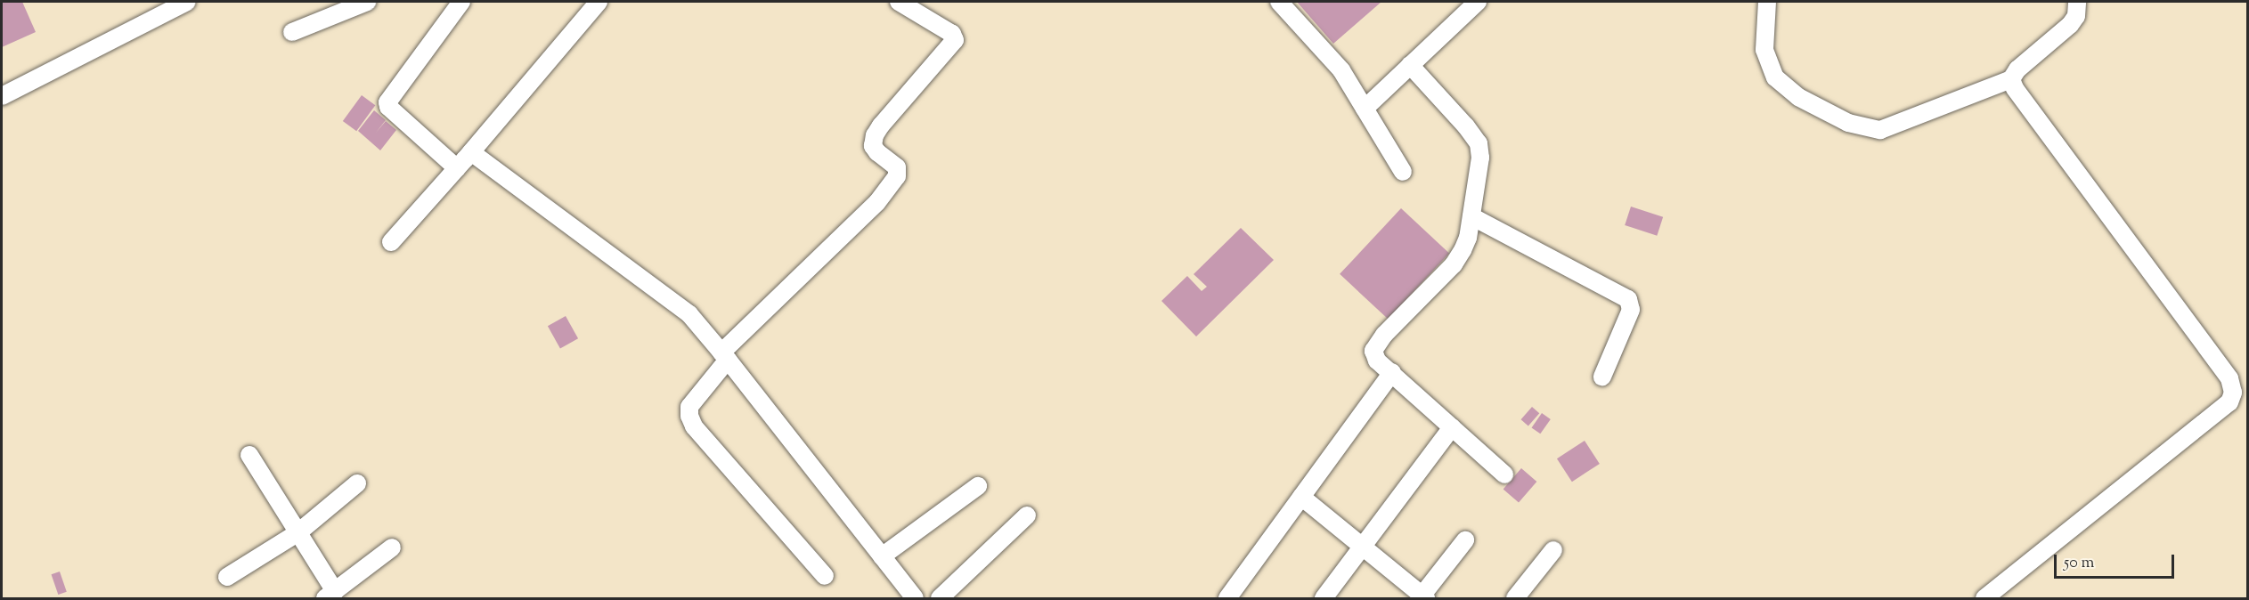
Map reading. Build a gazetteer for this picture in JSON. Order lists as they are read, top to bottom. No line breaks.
{"scale_bar":"50 m"}
